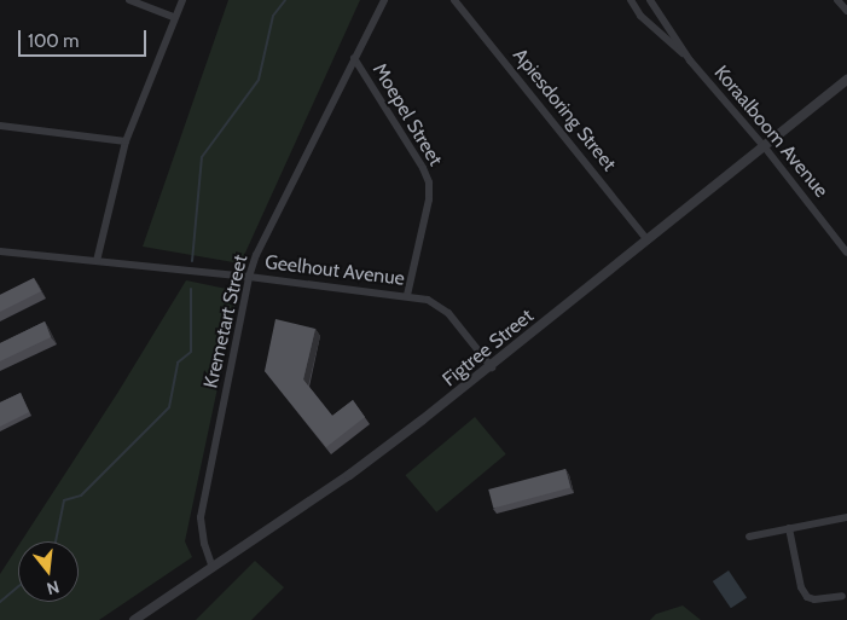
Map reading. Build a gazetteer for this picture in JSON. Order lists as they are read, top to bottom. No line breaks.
{"streets":{"street":["Apiesdoring Street","Moepel Street","Koraalboom Avenue","Geelhout Avenue","Kremetart Street","Figtree Street"]},"crossings":[["Apiesdoring Street","Figtree Street"],["Moepel Street","Geelhout Avenue"],["Moepel Street","Kremetart Street"],["Koraalboom Avenue","Figtree Street"],["Geelhout Avenue","Kremetart Street"],["Geelhout Avenue","Figtree Street"],["Kremetart Street","Figtree Street"]],"scale_bar":"100 m","north":"bottom"}
